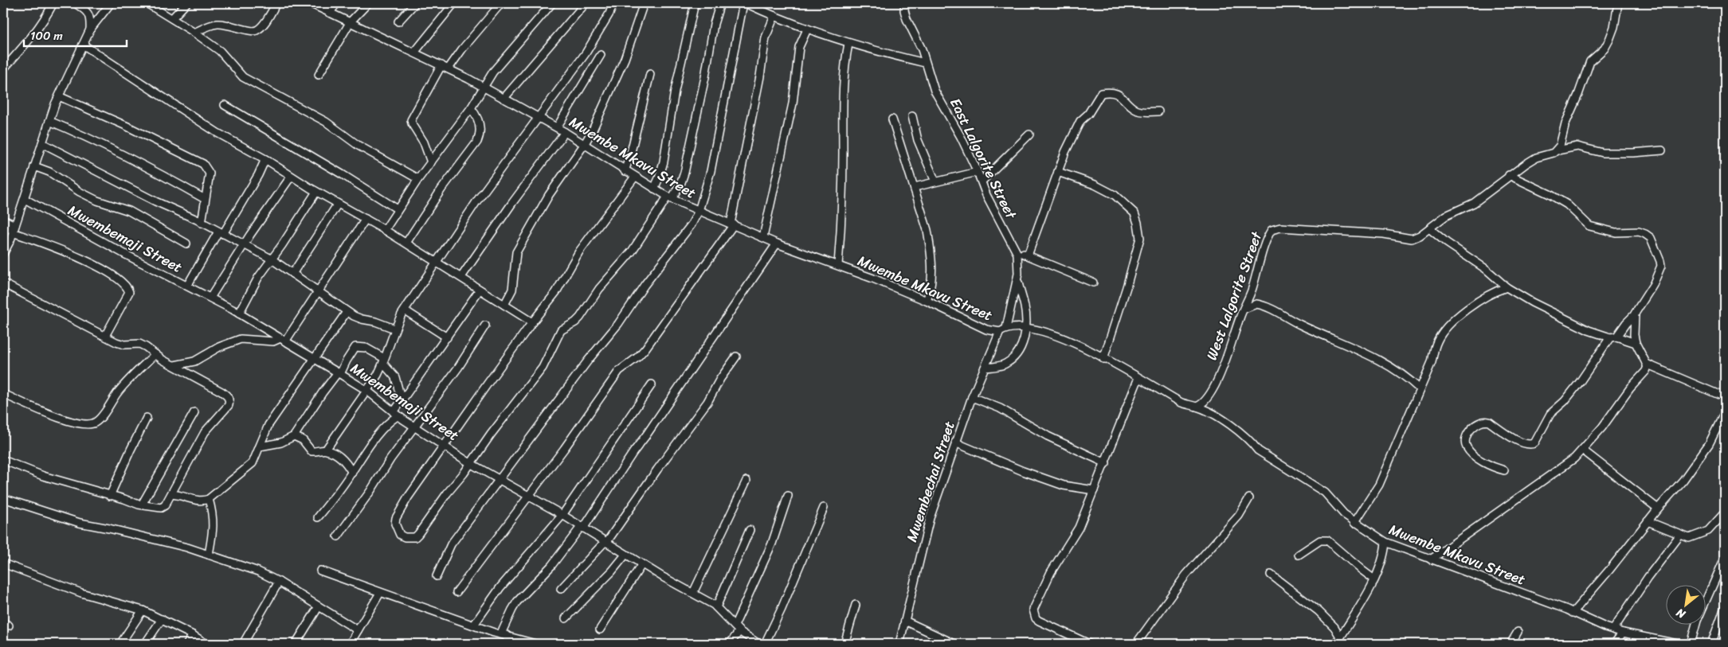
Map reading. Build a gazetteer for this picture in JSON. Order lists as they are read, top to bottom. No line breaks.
{"streets":{"street":["Mwembe Mkavu Street","East Lalgorite Street","Mwembemaji Street","West Lalgorite Street","Mwembechai Street"]},"crossings":[["Mwembe Mkavu Street","East Lalgorite Street"],["Mwembe Mkavu Street","West Lalgorite Street"],["Mwembe Mkavu Street","Mwembechai Street"],["East Lalgorite Street","Mwembechai Street"]],"scale_bar":"100 m","north":"bottom left"}
